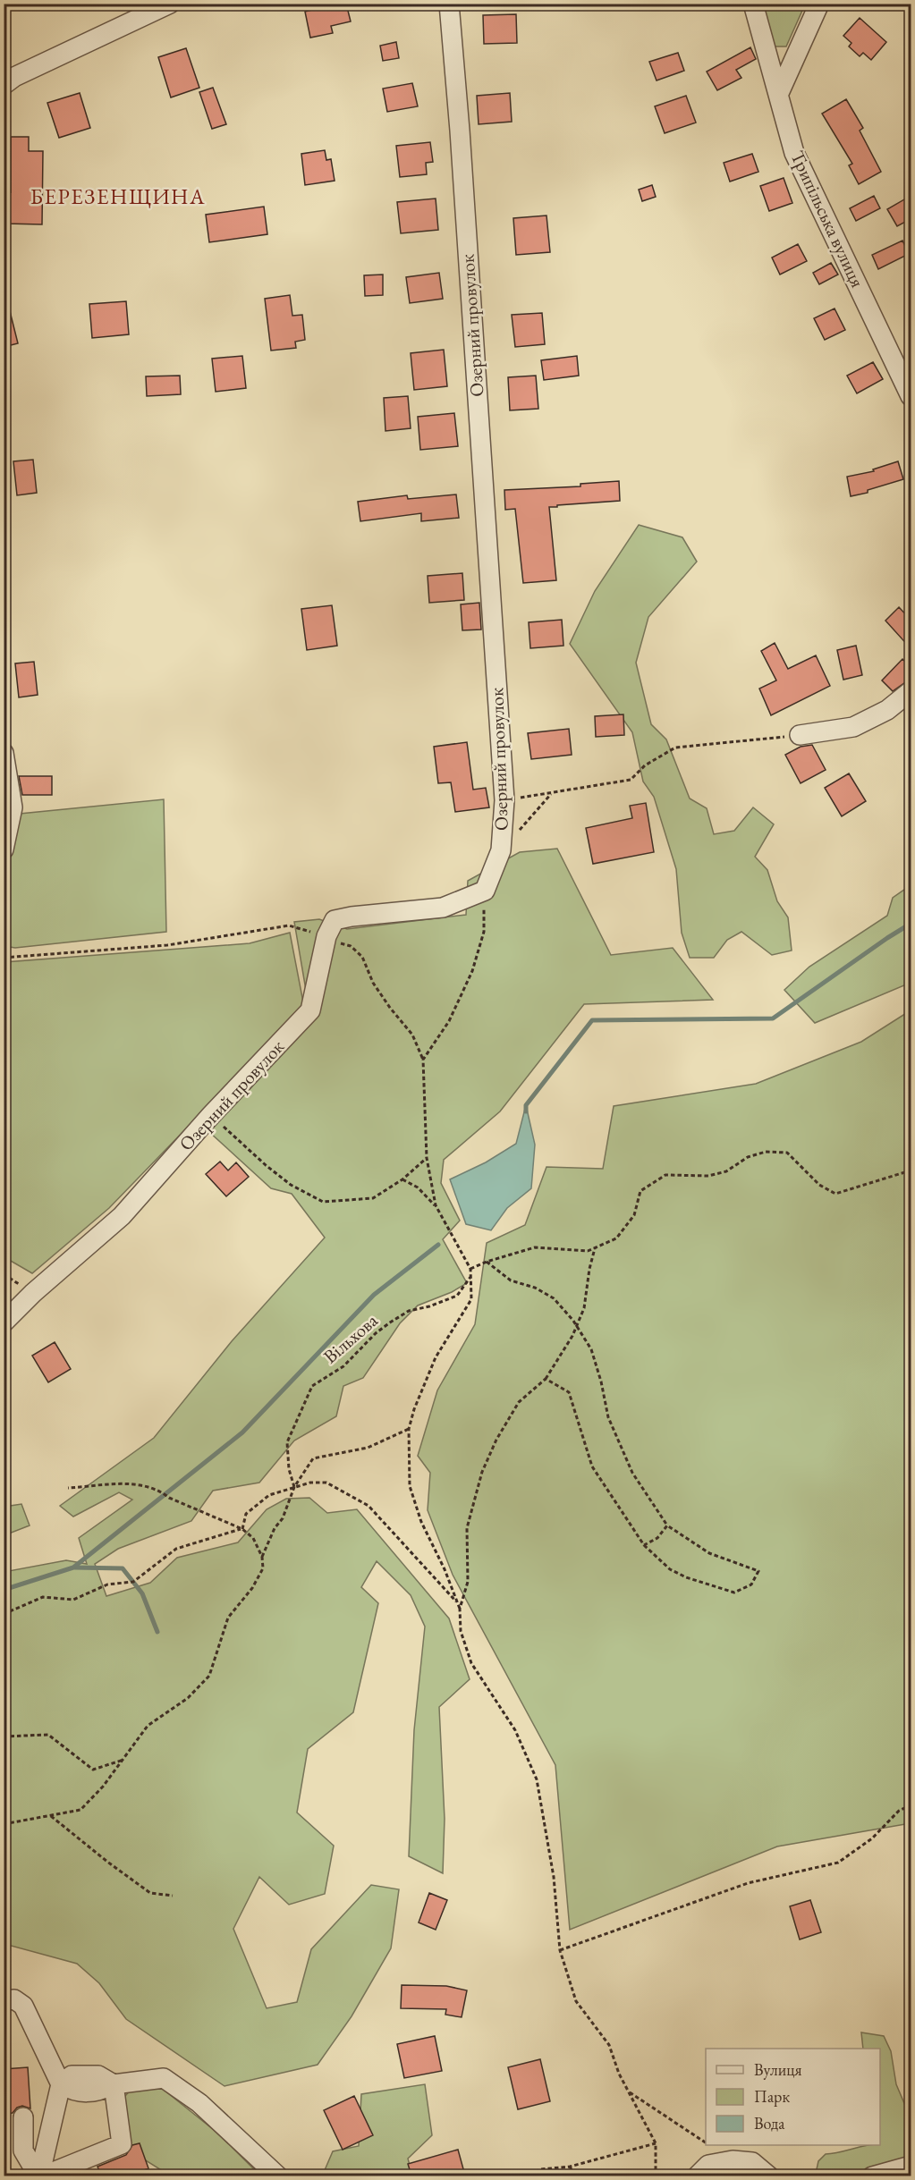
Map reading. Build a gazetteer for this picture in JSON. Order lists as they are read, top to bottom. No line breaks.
{"streets":{"street":["Трипільська вулиця","Озерний провулок"],"path":["Вільхова"]},"districts":["БЕРЕЗЕНЩИНА"],"legend":["Вулиця","Парк","Вода"]}
